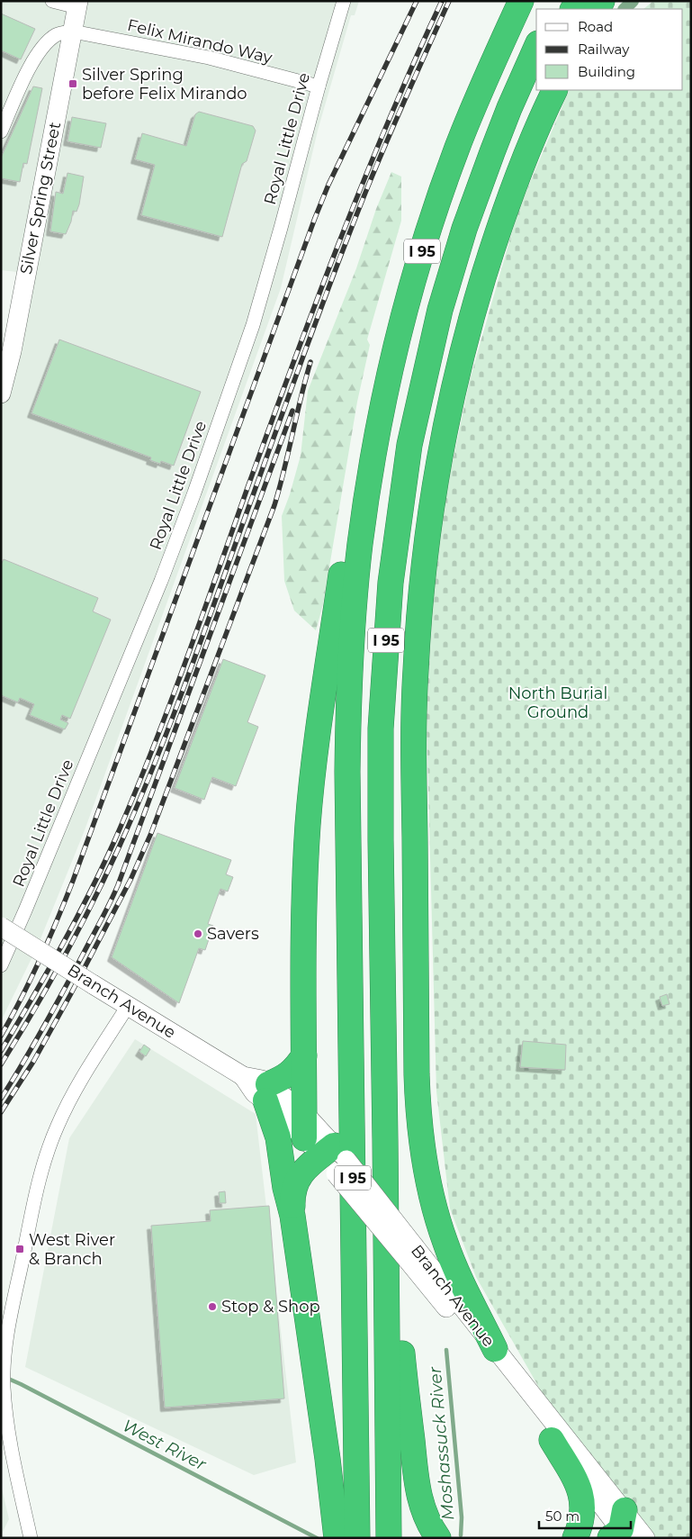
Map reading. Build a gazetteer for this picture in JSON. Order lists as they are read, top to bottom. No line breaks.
{"streets":{"highway":["I 95"],"main road":["Silver Spring Street","Branch Avenue"],"street":["Felix Mirando Way","Royal Little Drive"]},"crossings":[["Felix Mirando Way","Royal Little Drive"],["Felix Mirando Way","Silver Spring Street"]],"water":["Moshassuck River","West River"],"parks":["North Burial Ground"],"places":{"transit":["Silver Spring before Felix Mirando","West River & Branch"],"other":["Savers","Stop & Shop"]},"legend":["Road","Railway","Building"],"scale_bar":"50 m"}
